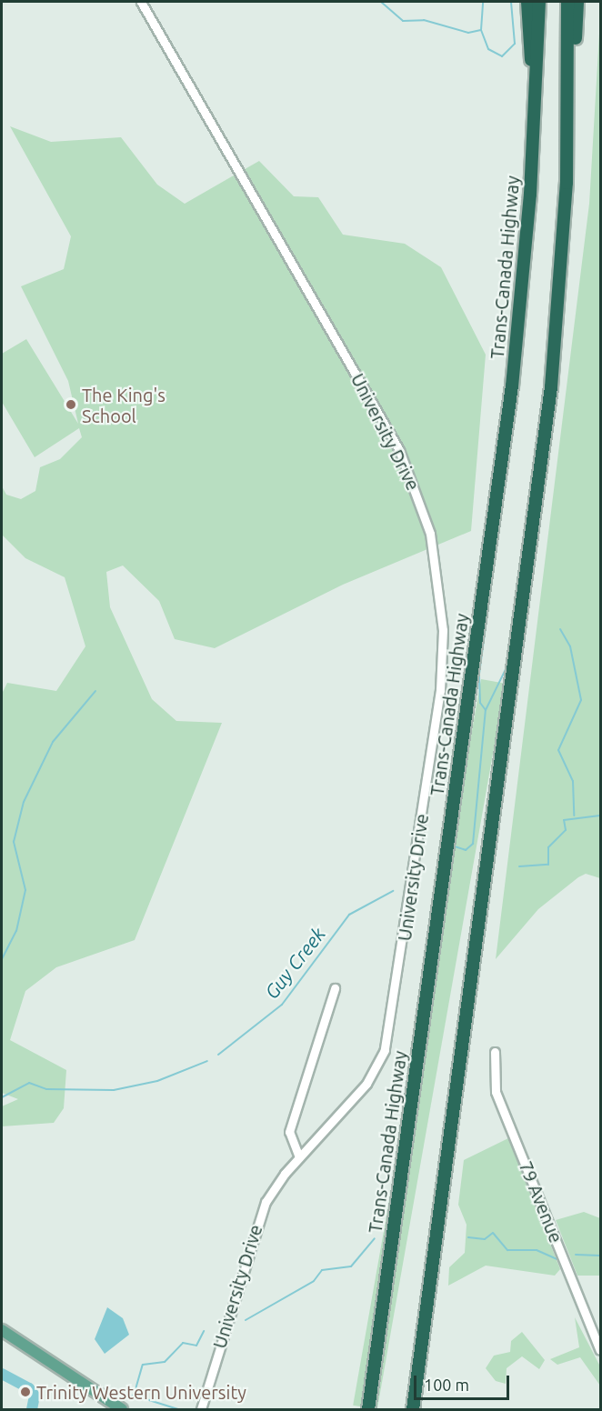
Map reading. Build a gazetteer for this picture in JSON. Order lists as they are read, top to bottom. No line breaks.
{"streets":{"highway":["Trans-Canada Highway"],"street":["University Drive","79 Avenue"]},"water":["Guy Creek"],"places":["The King's School","Trinity Western University"],"scale_bar":"100 m"}
